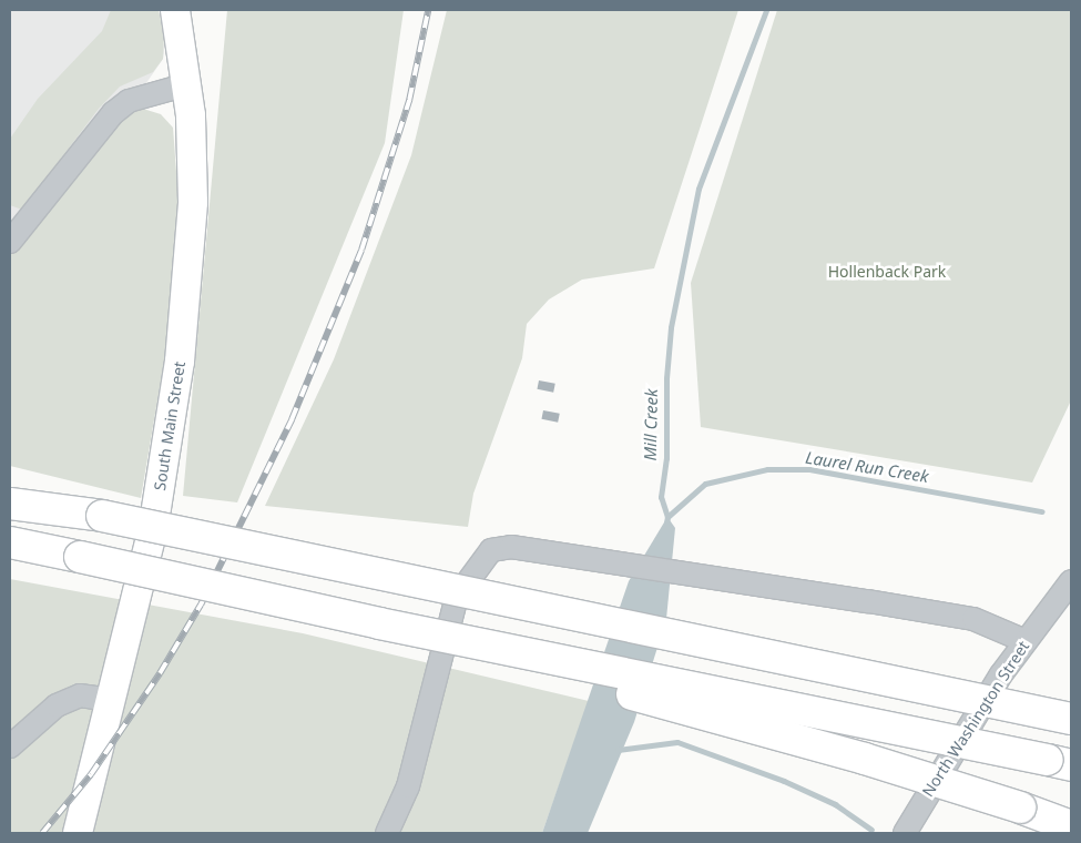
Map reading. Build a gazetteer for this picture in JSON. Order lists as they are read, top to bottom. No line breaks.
{"streets":{"main road":["South Main Street"],"street":["North Washington Street"]},"water":["Mill Creek","Laurel Run Creek"],"parks":["Hollenback Park"]}
